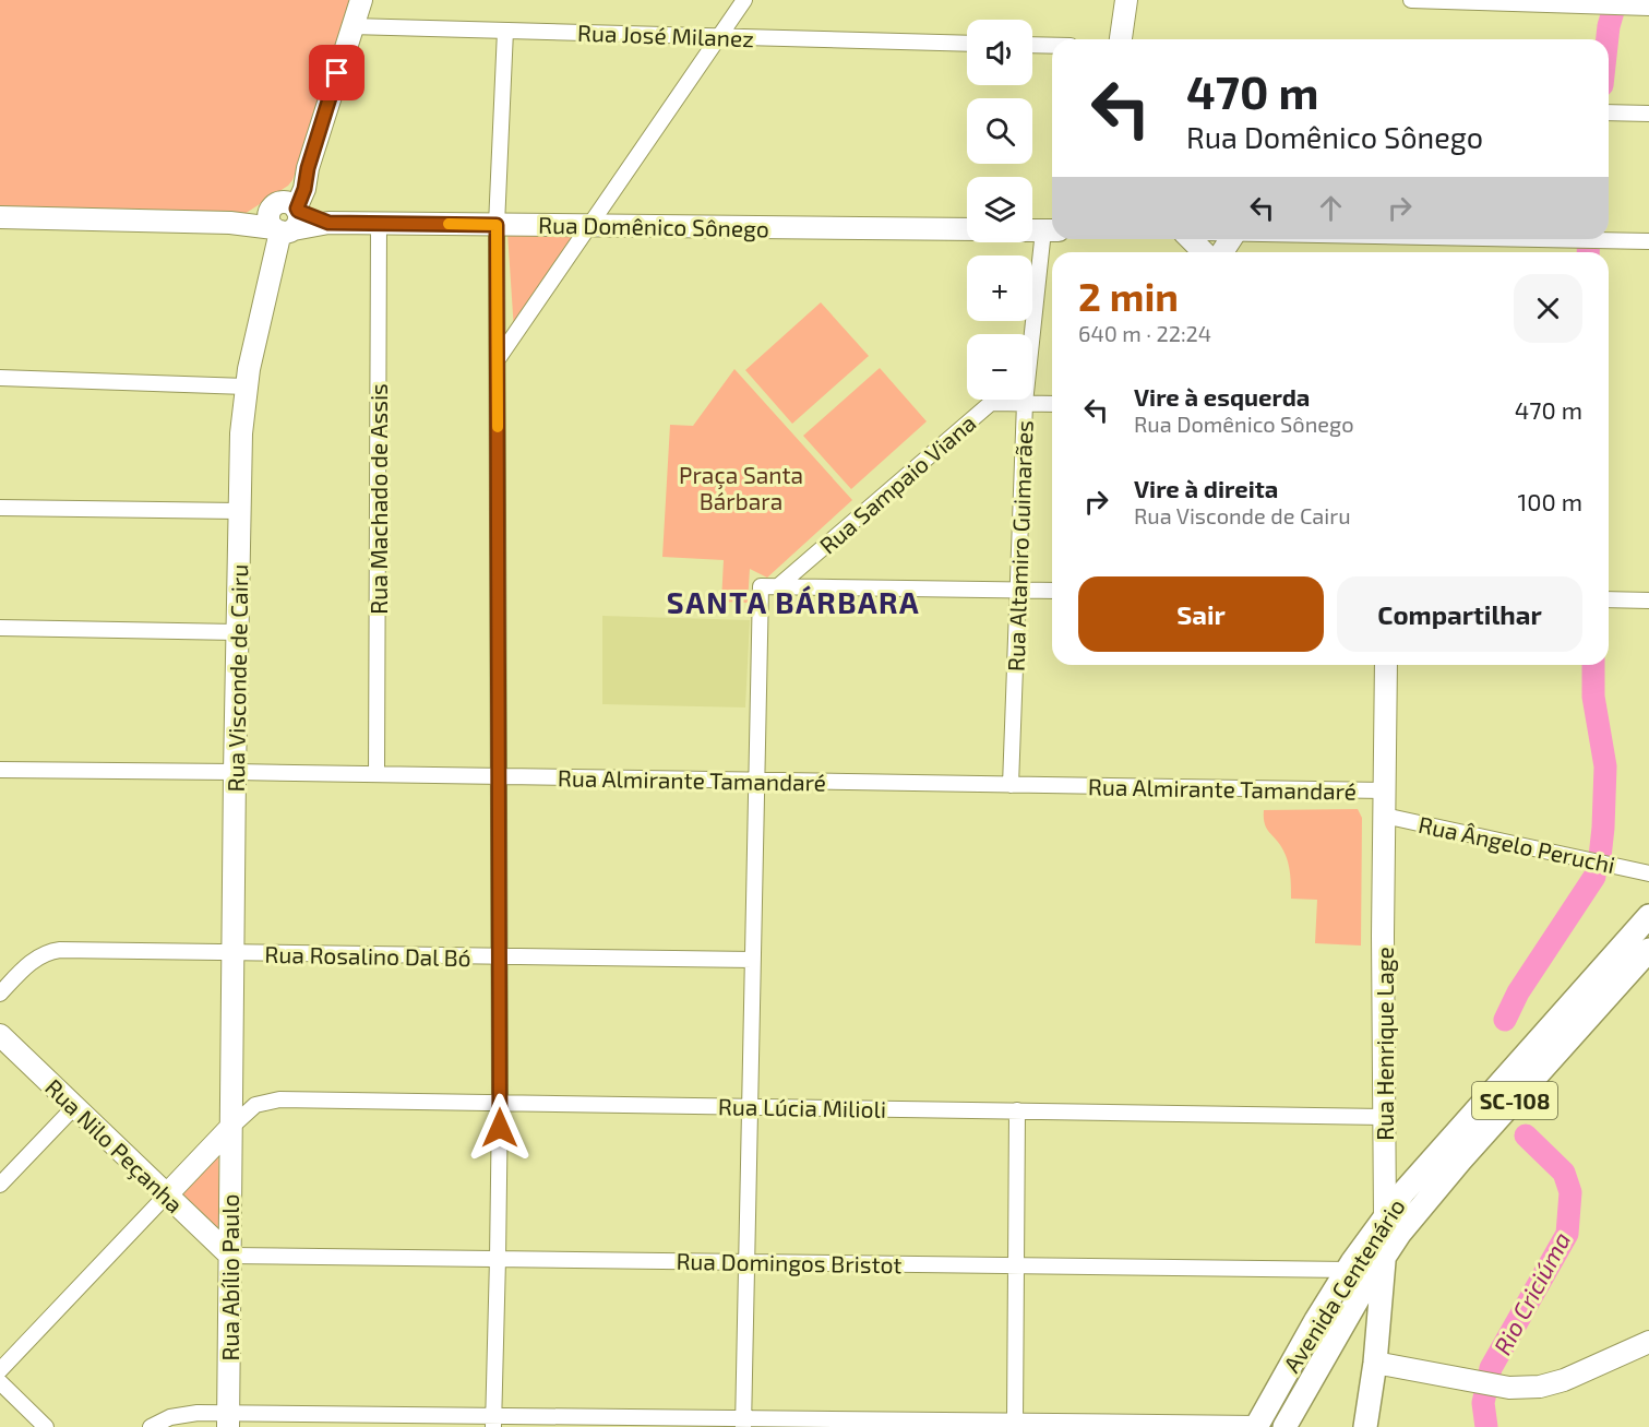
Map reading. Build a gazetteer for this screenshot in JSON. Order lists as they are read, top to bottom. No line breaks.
{"streets":{"main road":["Rua Henrique Lage","SC-108","Avenida Centenário"],"street":["Rua José Milanez","Rua Domênico Sônego","Rua Sampaio Viana","Rua Machado de Assis","Rua Altamiro Guimarães","Rua Visconde de Cairu","Rua Almirante Tamandaré","Rua Ângelo Peruchi","Rua Rosalino Dal Bó","Rua Lúcia Milioli","Rua Nilo Peçanha","Rua Domingos Bristot","Rua Abílio Paulo"]},"crossings":[["Rua José Milanez","Rua Visconde de Cairu"],["Rua Domênico Sônego","Rua Machado de Assis"],["Rua Domênico Sônego","Rua Visconde de Cairu"],["Rua Sampaio Viana","Rua Altamiro Guimarães"],["Rua Machado de Assis","Rua Almirante Tamandaré"],["Rua Altamiro Guimarães","Rua Almirante Tamandaré"],["Rua Visconde de Cairu","Rua Almirante Tamandaré"],["Rua Visconde de Cairu","Rua Rosalino Dal Bó"],["Rua Visconde de Cairu","Rua Lúcia Milioli"],["Rua Visconde de Cairu","Rua Abílio Paulo"],["Rua Almirante Tamandaré","Rua Henrique Lage"],["Rua Ângelo Peruchi","Rua Henrique Lage"],["Rua Henrique Lage","Rua Lúcia Milioli"],["Rua Henrique Lage","Avenida Centenário"],["Rua Lúcia Milioli","Rua Abílio Paulo"],["Rua Nilo Peçanha","Rua Domingos Bristot"],["Rua Nilo Peçanha","Rua Abílio Paulo"],["Rua Domingos Bristot","Rua Abílio Paulo"],["Rua Domingos Bristot","Avenida Centenário"]],"districts":["SANTA BÁRBARA"],"water":["Rio Criciúma"],"parks":["Praça Santa Bárbara"],"page":{"map_buttons":["+","−"],"turn":["470 m","Rua Domênico Sônego"],"heading":["2 min","640 m · 22:24"],"list":[{"name":"Vire à esquerda","note":"Rua Domênico Sônego","value":"470 m"},{"name":"Vire à direita","note":"Rua Visconde de Cairu","value":"100 m"}],"buttons":["Sair","Compartilhar"]}}
